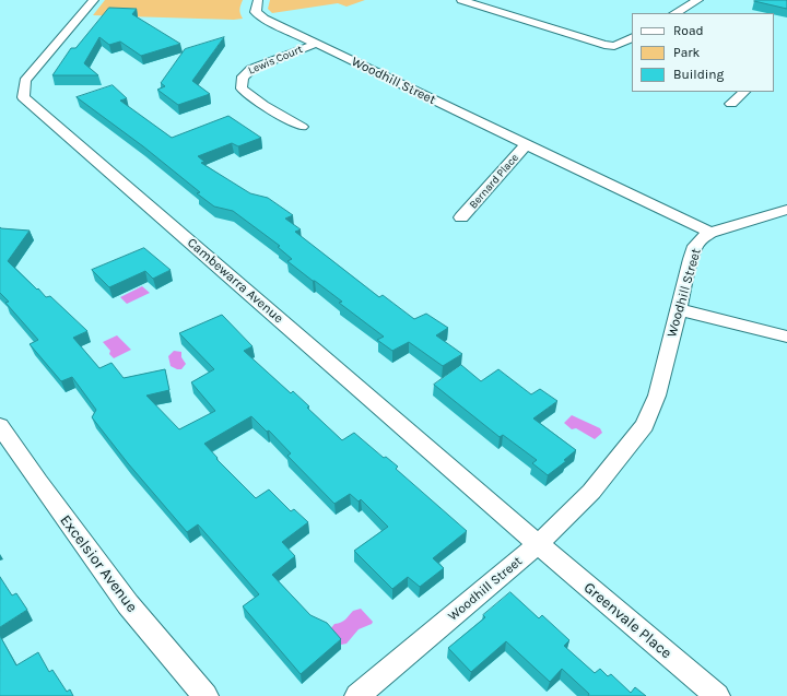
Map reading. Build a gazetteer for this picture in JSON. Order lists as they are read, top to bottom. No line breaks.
{"streets":{"street":["Lewis Court","Woodhill Street","Bernard Place","Cambewarra Avenue","Excelsior Avenue","Greenvale Place"]},"crossings":[["Lewis Court","Woodhill Street"],["Woodhill Street","Bernard Place"],["Woodhill Street","Cambewarra Avenue"],["Woodhill Street","Greenvale Place"],["Cambewarra Avenue","Greenvale Place"]],"legend":["Road","Park","Building"]}
